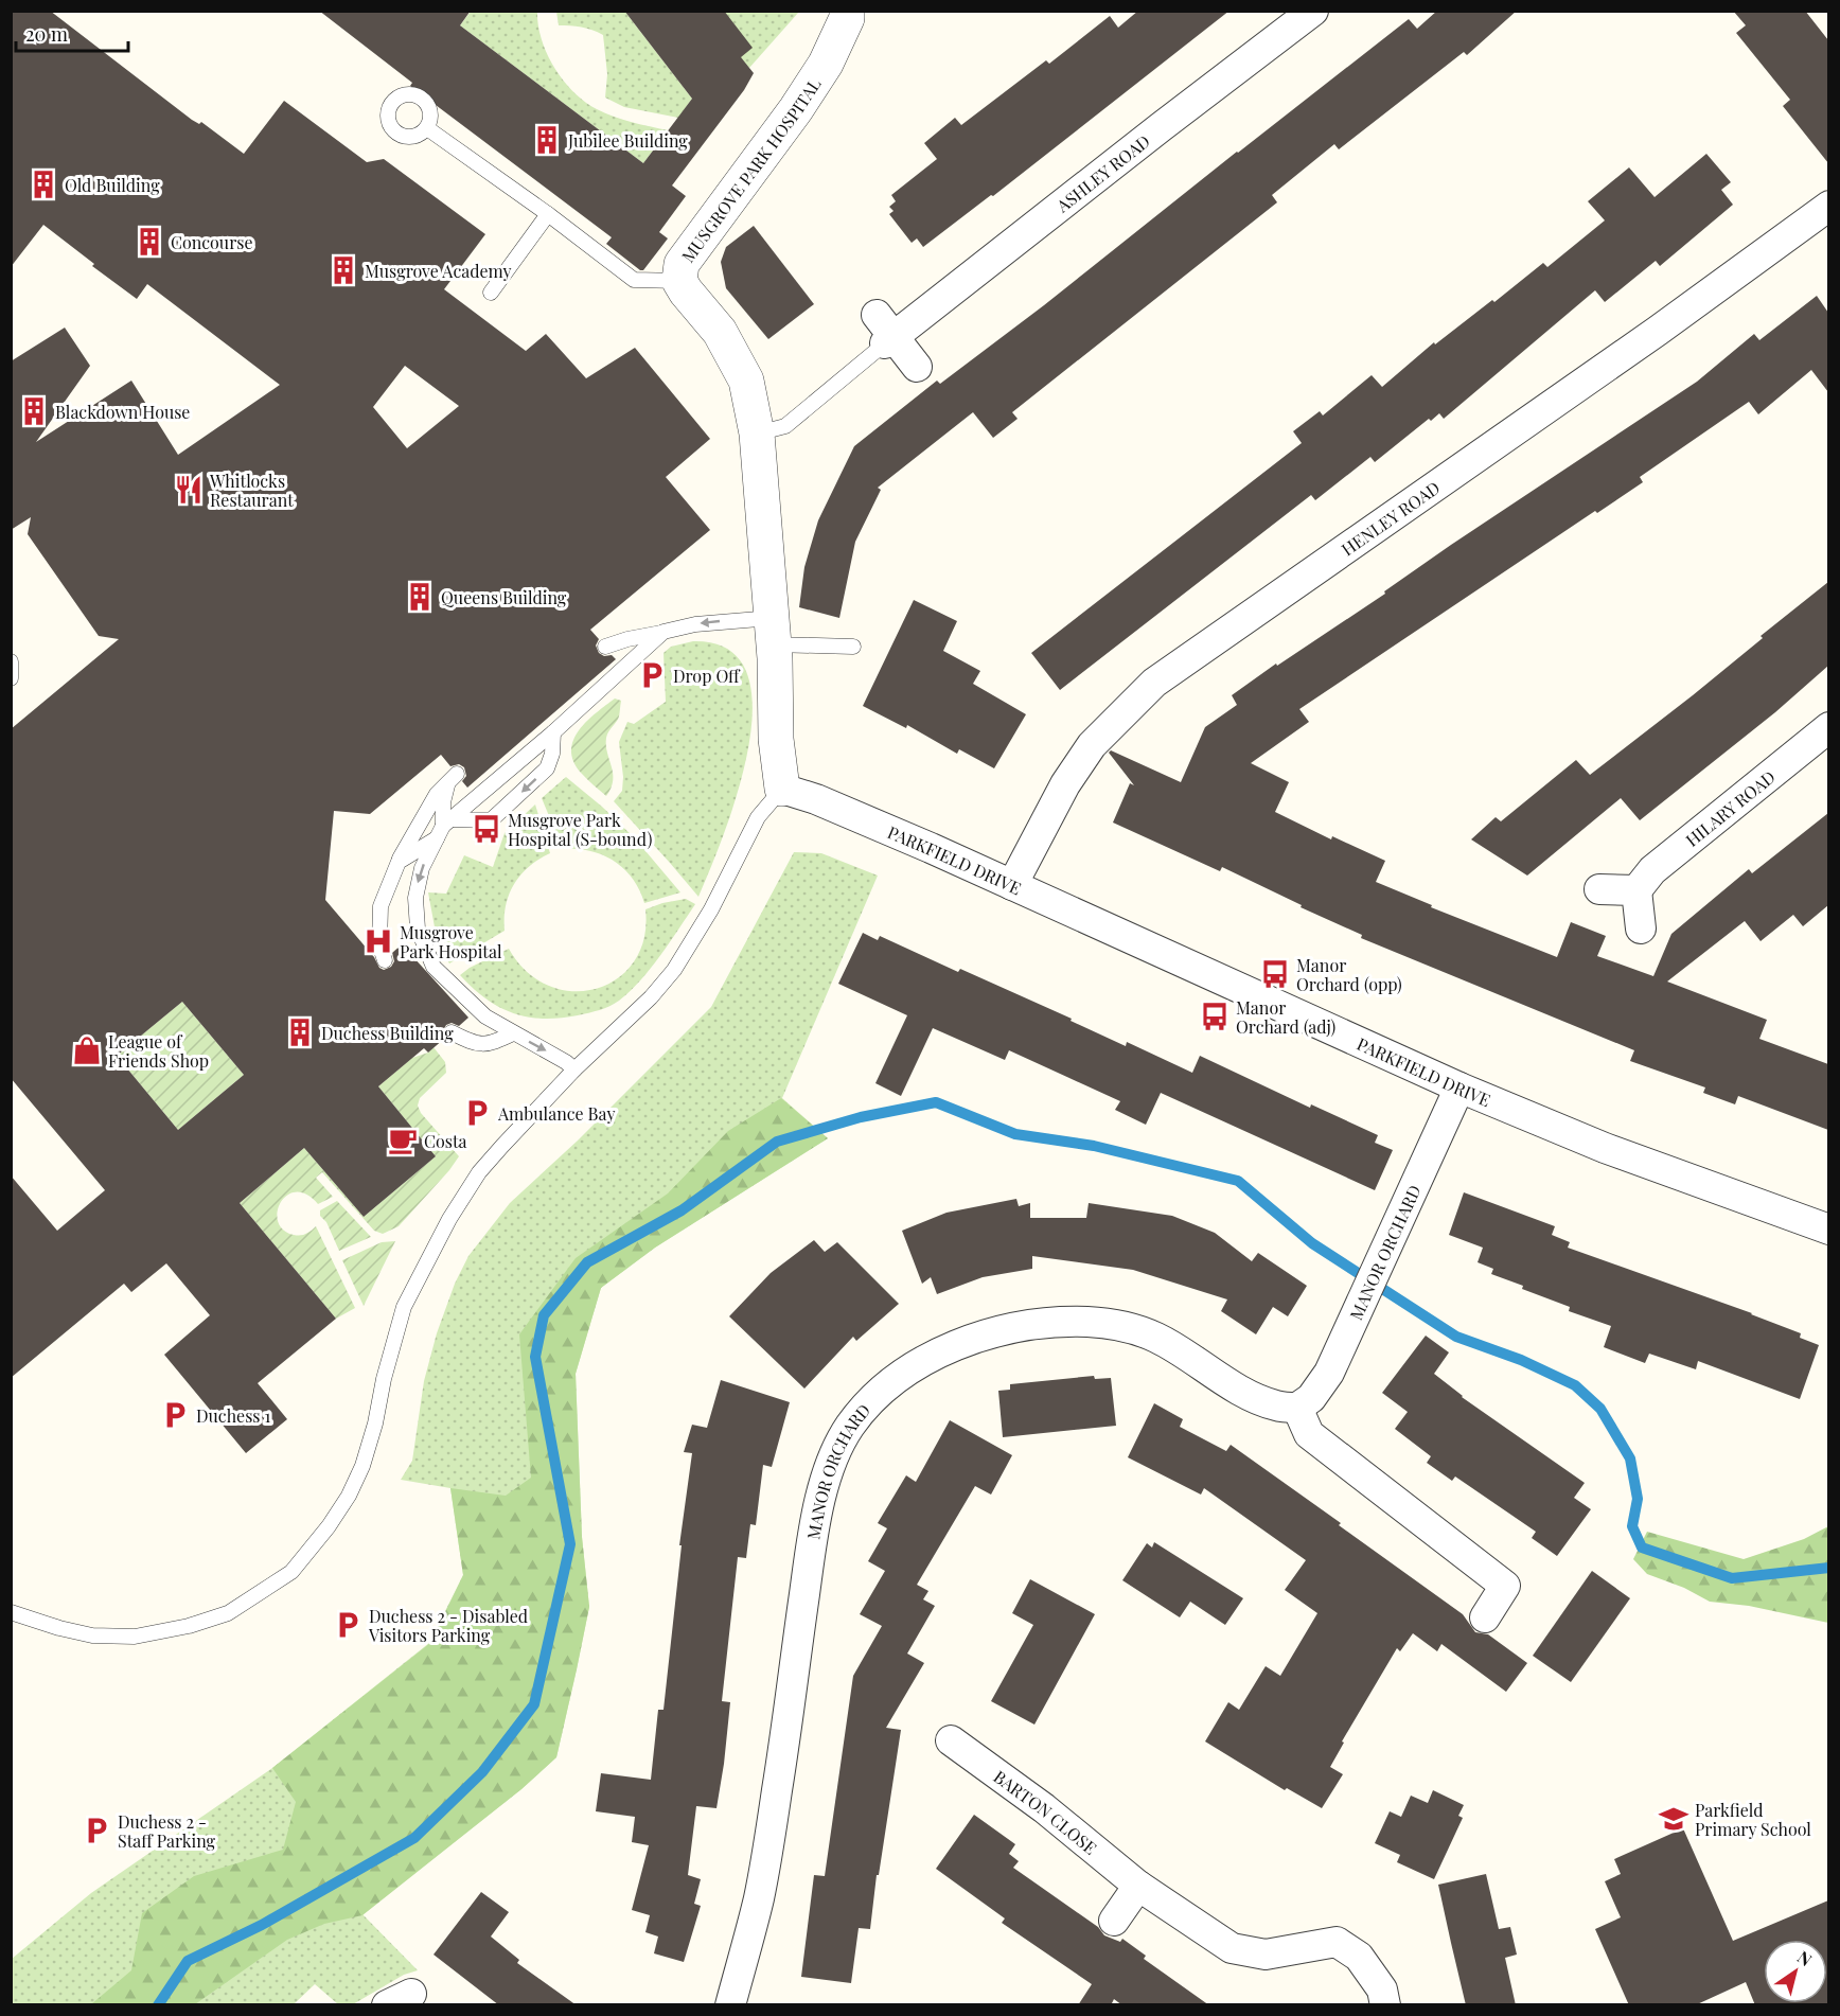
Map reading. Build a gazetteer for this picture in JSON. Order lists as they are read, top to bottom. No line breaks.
{"streets":{"street":["MUSGROVE PARK HOSPITAL","ASHLEY ROAD","HENLEY ROAD","HILARY ROAD","PARKFIELD DRIVE","MANOR ORCHARD","BARTON CLOSE"]},"crossings":[["MUSGROVE PARK HOSPITAL","PARKFIELD DRIVE"],["HENLEY ROAD","PARKFIELD DRIVE"],["PARKFIELD DRIVE","MANOR ORCHARD"]],"places":{"building":["Jubilee Building","Old Building","Concourse","Musgrove Academy","Blackdown House","Queens Building","Duchess Building"],"restaurant":["Whitlocks Restaurant"],"parking":["Drop Off","Ambulance Bay","Duchess 1","Duchess 2 - Disabled Visitors Parking","Duchess 2 - Staff Parking"],"bus stop":["Musgrove Park Hospital (S-bound)","Manor Orchard (opp)","Manor Orchard (adj)"],"hospital":["Musgrove Park Hospital"],"shop":["League of Friends Shop"],"cafe":["Costa"],"school or university":["Parkfield Primary School"]},"scale_bar":"20 m","north":"top right"}
